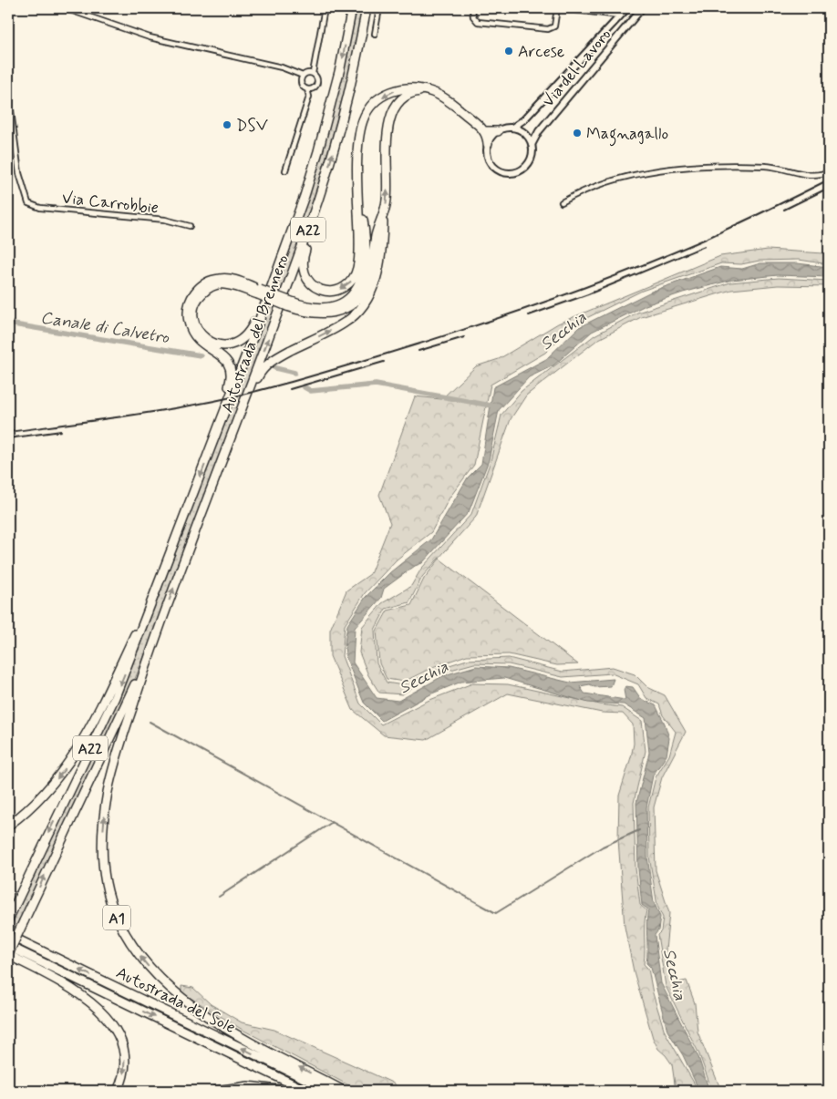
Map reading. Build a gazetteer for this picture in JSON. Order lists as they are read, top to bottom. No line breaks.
{"streets":{"highway":["A22","Autostrada del Brennero","A1","Autostrada del Sole"],"main road":["Via del Lavoro"],"street":["Via Carrobbie"]},"crossings":[["A22","Autostrada del Brennero"],["Autostrada del Brennero","A1"]],"water":["Canale di Calvetro","Secchia"],"places":["Arcese","DSV","Magnagallo"]}
